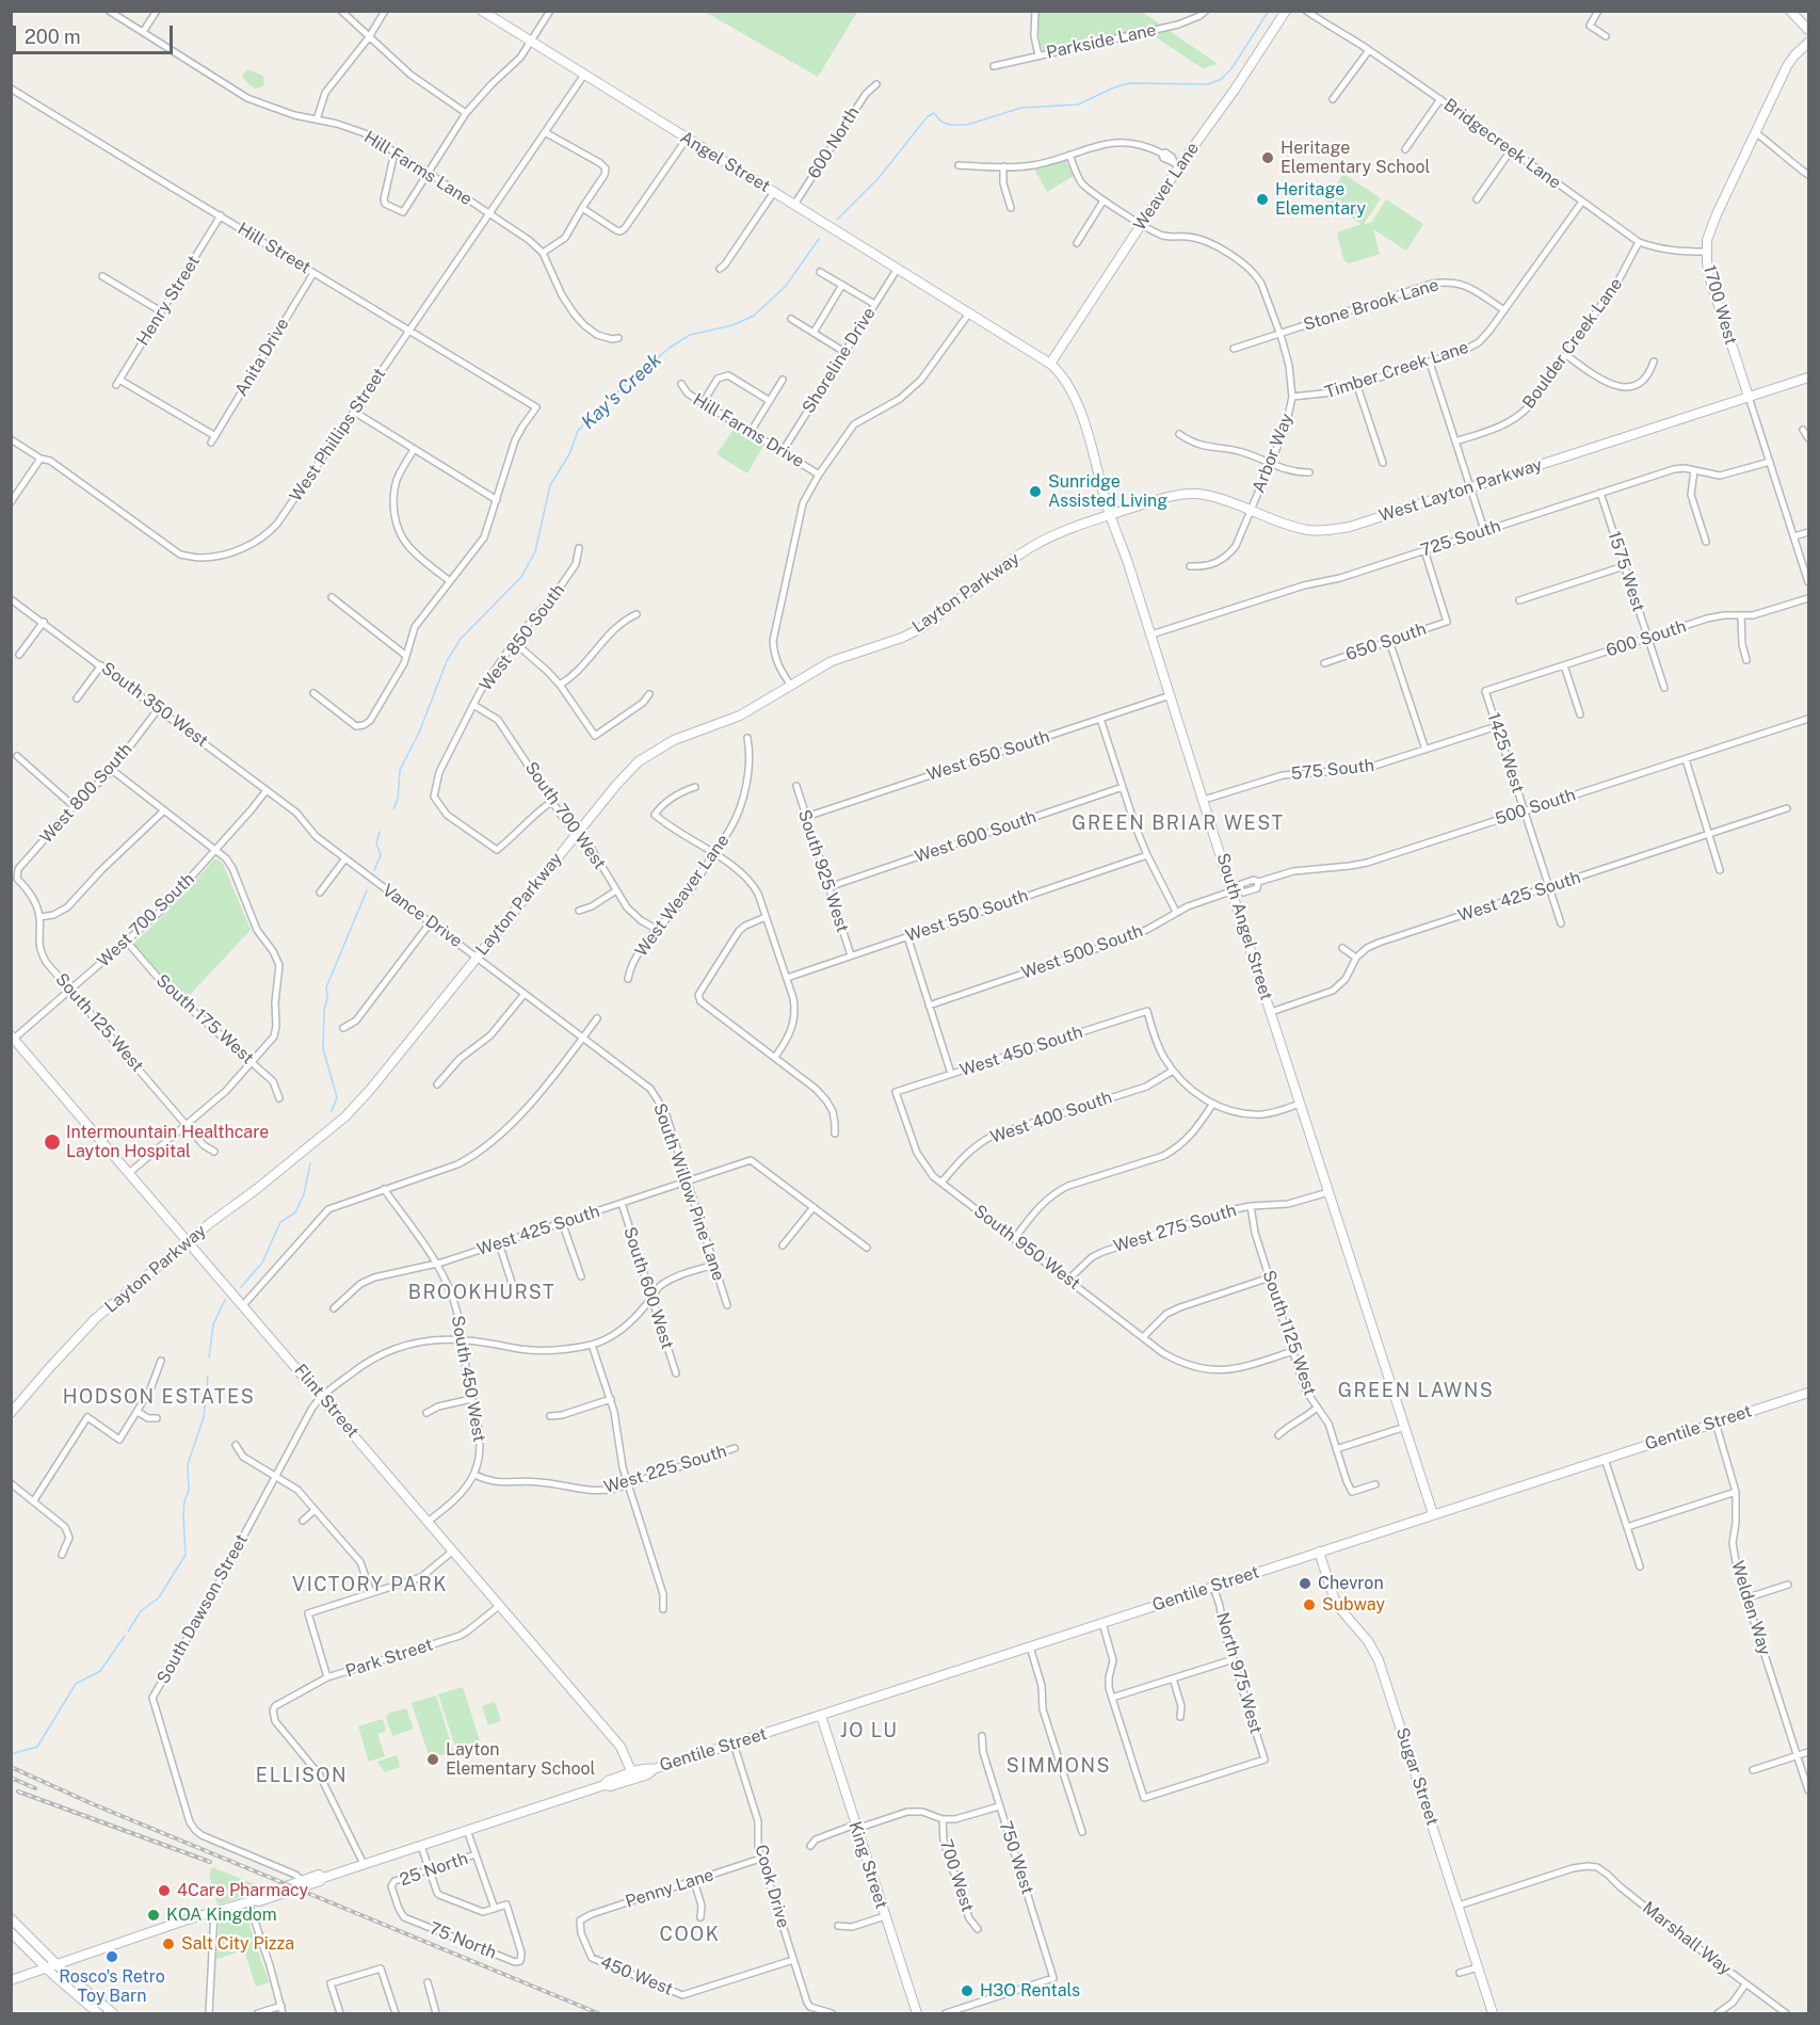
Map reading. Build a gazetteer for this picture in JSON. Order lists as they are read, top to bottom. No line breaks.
{"streets":{"main road":["Angel Street","Weaver Lane","1700 West","West Layton Parkway","Layton Parkway","South Angel Street","Flint Street","Gentile Street","Sugar Street","King Street"],"street":["Parkside Lane","600 North","Bridgecreek Lane","Hill Farms Lane","Hill Street","Henry Street","Stone Brook Lane","Boulder Creek Lane","Anita Drive","Shoreline Drive","Timber Creek Lane","Hill Farms Drive","West Phillips Street","Arbor Way","725 South","1575 West","West 850 South","600 South","650 South","South 350 West","1425 West","West 650 South","575 South","West 800 South","500 South","South 700 West","West 600 South","South 925 West","West Weaver Lane","West 425 South","Vance Drive","West 550 South","West 700 South","West 500 South","South 175 West","South 125 West","West 450 South","West 400 South","South Willow Pine Lane","West 275 South","South 950 West","South 600 West","South 1125 West","South 450 West","West 225 South","Welden Way","South Dawson Street","Park Street","North 975 West","750 West","25 North","700 West","Cook Drive","Penny Lane","Marshall Way","75 North","450 West"]},"crossings":[["600 North","Angel Street"],["Bridgecreek Lane","1700 West"],["Bridgecreek Lane","Boulder Creek Lane"],["Bridgecreek Lane","Timber Creek Lane"],["Angel Street","Shoreline Drive"],["Angel Street","West Phillips Street"],["Angel Street","South Angel Street"],["Hill Farms Lane","West Phillips Street"],["Weaver Lane","Arbor Way"],["Weaver Lane","South Angel Street"],["Hill Street","Henry Street"],["Hill Street","Anita Drive"],["Hill Street","West Phillips Street"],["Henry Street","Anita Drive"],["Stone Brook Lane","Timber Creek Lane"],["Stone Brook Lane","Arbor Way"],["1700 West","West Layton Parkway"],["1700 West","725 South"],["Shoreline Drive","Hill Farms Drive"],["Timber Creek Lane","Arbor Way"],["Arbor Way","West Layton Parkway"],["West Layton Parkway","Layton Parkway"],["West Layton Parkway","South Angel Street"],["725 South","1575 West"],["725 South","650 South"],["725 South","South Angel Street"],["1575 West","600 South"],["Layton Parkway","South 700 West"],["Layton Parkway","Vance Drive"],["Layton Parkway","South Angel Street"],["Layton Parkway","Flint Street"],["West 850 South","South 700 West"],["600 South","1425 West"],["South 350 West","West 800 South"],["South 350 West","Vance Drive"],["South 350 West","West 700 South"],["1425 West","575 South"],["1425 West","500 South"],["1425 West","West 425 South"],["West 650 South","South 925 West"],["West 650 South","South Angel Street"],["575 South","South Angel Street"],["West 800 South","South 125 West"],["500 South","South Angel Street"],["500 South","West 500 South"],["South 700 West","West Weaver Lane"],["West 600 South","South 925 West"],["South 925 West","West 550 South"],["West 425 South","South Angel Street"],["West 425 South","South Willow Pine Lane"],["West 425 South","South 600 West"],["West 425 South","South 450 West"],["Vance Drive","South Willow Pine Lane"],["West 700 South","South 175 West"],["West 700 South","South 125 West"],["West 700 South","Flint Street"],["South Angel Street","West 500 South"],["South Angel Street","West 275 South"],["South Angel Street","Gentile Street"],["West 450 South","West 400 South"],["West 450 South","South 950 West"],["West 400 South","South 950 West"],["West 275 South","South 950 West"],["West 275 South","South 1125 West"],["South 950 West","South 1125 West"],["South 450 West","West 225 South"],["South 450 West","South Dawson Street"],["Flint Street","Gentile Street"],["Flint Street","South Dawson Street"],["Flint Street","Park Street"],["Gentile Street","Welden Way"],["Gentile Street","South Dawson Street"],["Gentile Street","Park Street"],["Gentile Street","North 975 West"],["Gentile Street","Sugar Street"],["Gentile Street","King Street"],["Gentile Street","Cook Drive"],["Sugar Street","Marshall Way"],["25 North","75 North"],["Cook Drive","Penny Lane"],["Cook Drive","450 West"],["Penny Lane","450 West"]],"districts":["GREEN BRIAR WEST","BROOKHURST","GREEN LAWNS","HODSON ESTATES","VICTORY PARK","JO LU","SIMMONS","ELLISON","COOK"],"water":["Kay's Creek"],"places":["Heritage Elementary School","Heritage Elementary","Sunridge Assisted Living","Intermountain Healthcare Layton Hospital","Chevron","Subway","Layton Elementary School","4Care Pharmacy","KOA Kingdom","Salt City Pizza","Rosco's Retro Toy Barn","H3O Rentals"],"scale_bar":"200 m"}
